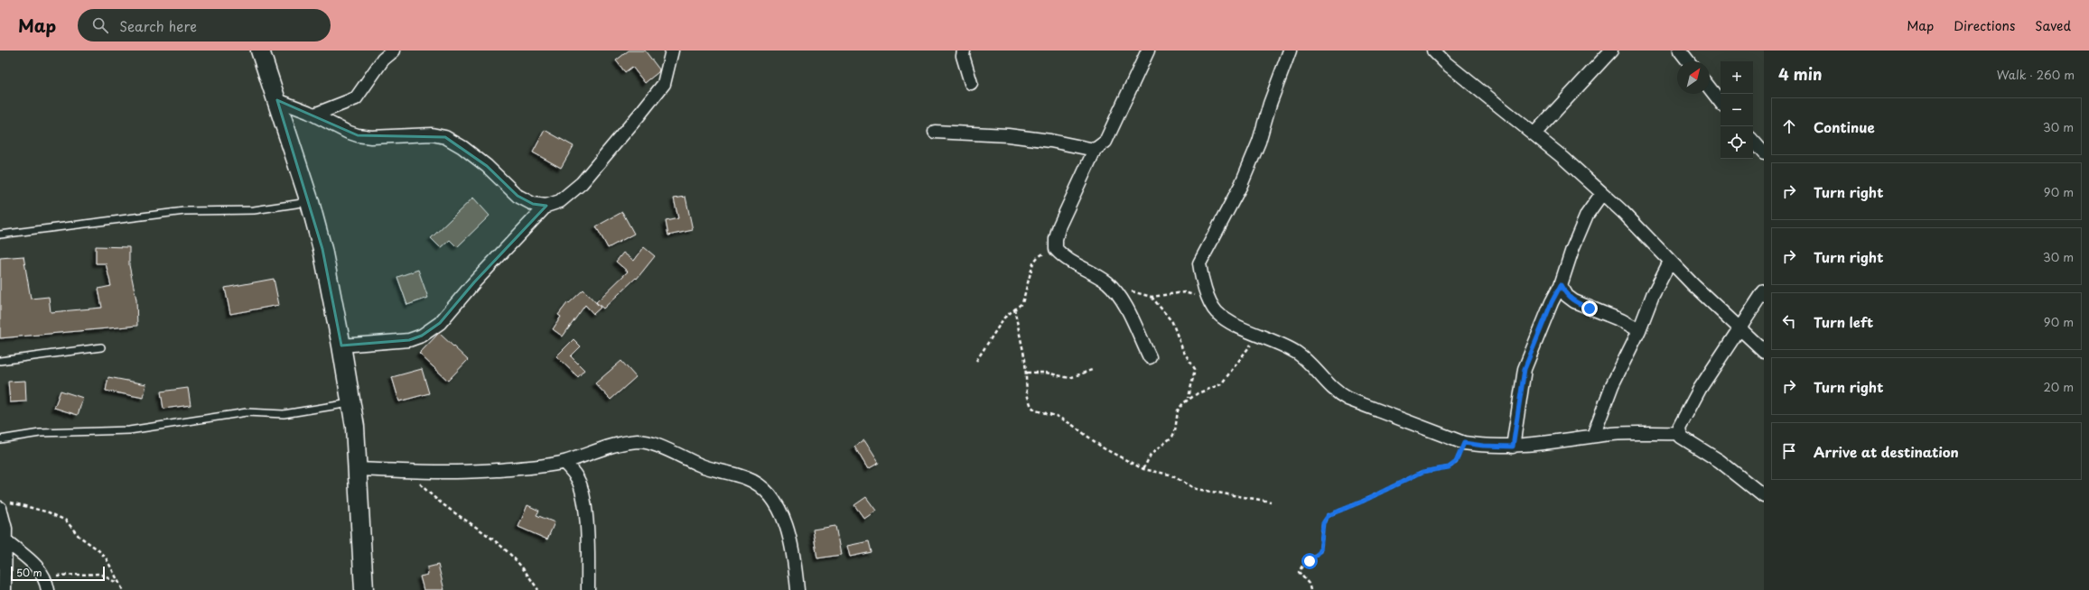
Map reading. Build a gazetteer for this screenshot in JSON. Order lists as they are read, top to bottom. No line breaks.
{"scale_bar":"50 m","north":"top right","page":{"header":"Map","search":"Search here","nav":["Map","Directions","Saved"],"heading":["4 min","Walk · 260 m"],"map_buttons":["+","−"],"list":[["Continue","30 m"],["Turn right","90 m"],["Turn right","30 m"],["Turn left","90 m"],["Turn right","20 m"],"Arrive at destination"],"scale":"50 m"}}
